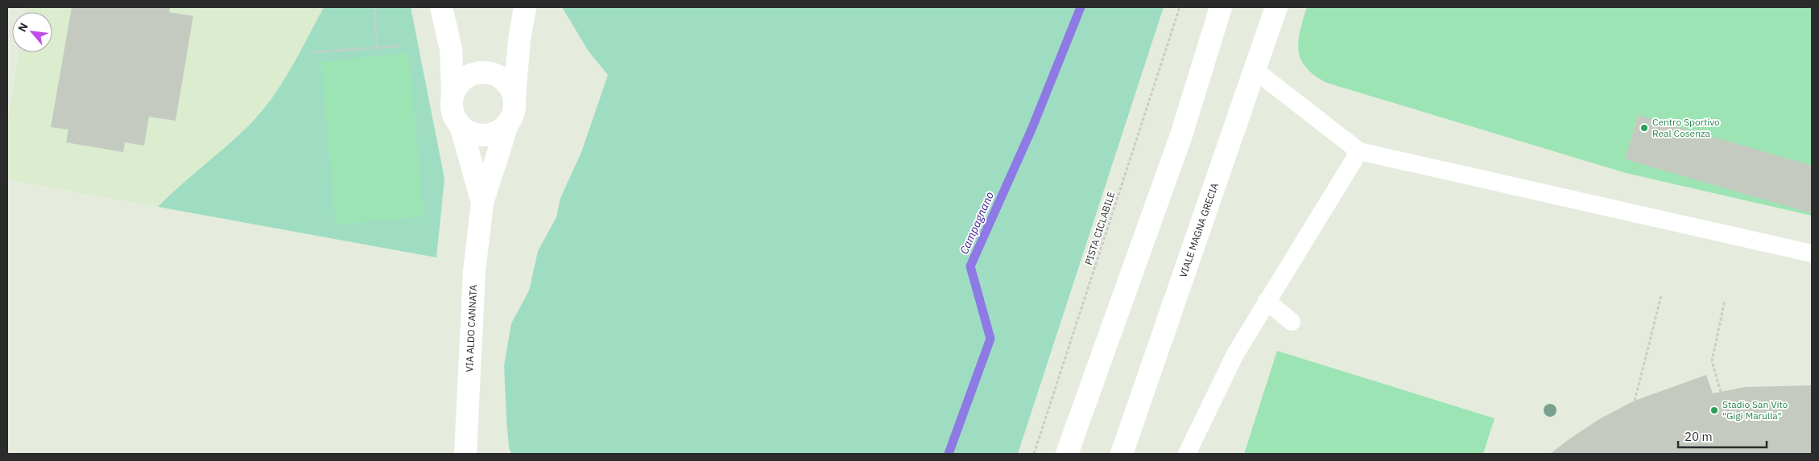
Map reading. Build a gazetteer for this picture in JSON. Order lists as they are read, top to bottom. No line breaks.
{"streets":{"street":["VIALE MAGNA GRECIA","VIA ALDO CANNATA"],"path":["PISTA CICLABILE"]},"water":["Campagnano"],"places":["Centro Sportivo Real Cosenza","Stadio San Vito \"Gigi Marulla\""],"scale_bar":"20 m","north":"top left"}
